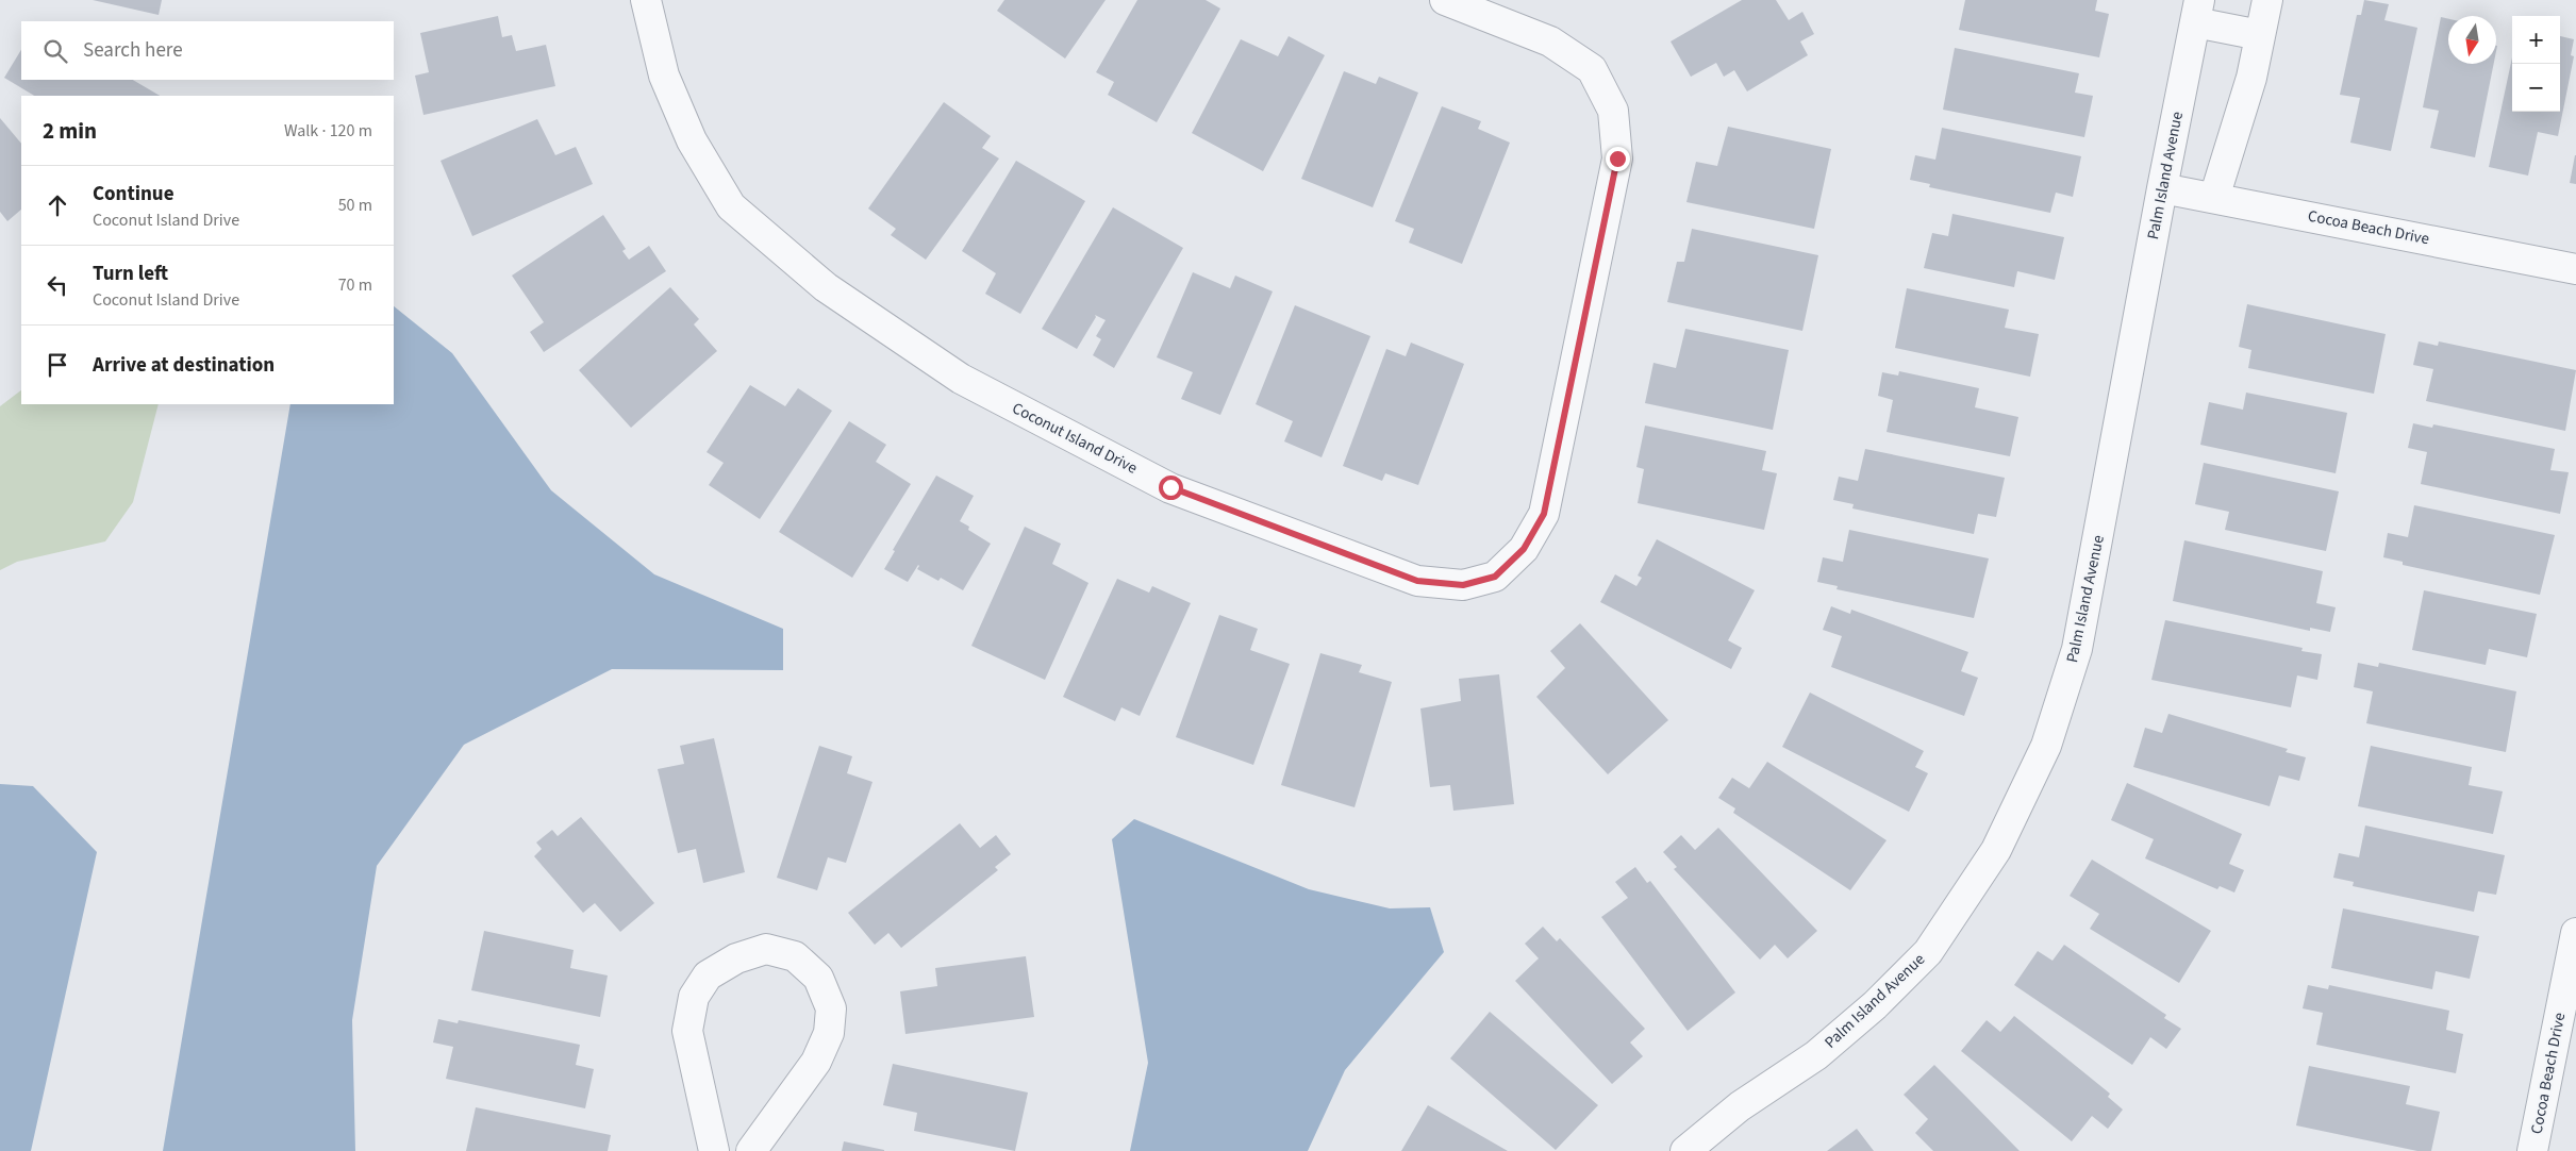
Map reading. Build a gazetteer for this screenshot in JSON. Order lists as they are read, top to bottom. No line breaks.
{"streets":{"street":["Palm Island Avenue","Cocoa Beach Drive","Coconut Island Drive"]},"crossings":[["Palm Island Avenue","Cocoa Beach Drive"]],"north":"bottom","page":{"map_buttons":["+","−"],"search":"Search here","heading":["2 min","Walk · 120 m"],"list":[["Continue","Coconut Island Drive","50 m"],["Turn left","Coconut Island Drive","70 m"],"Arrive at destination"]}}
